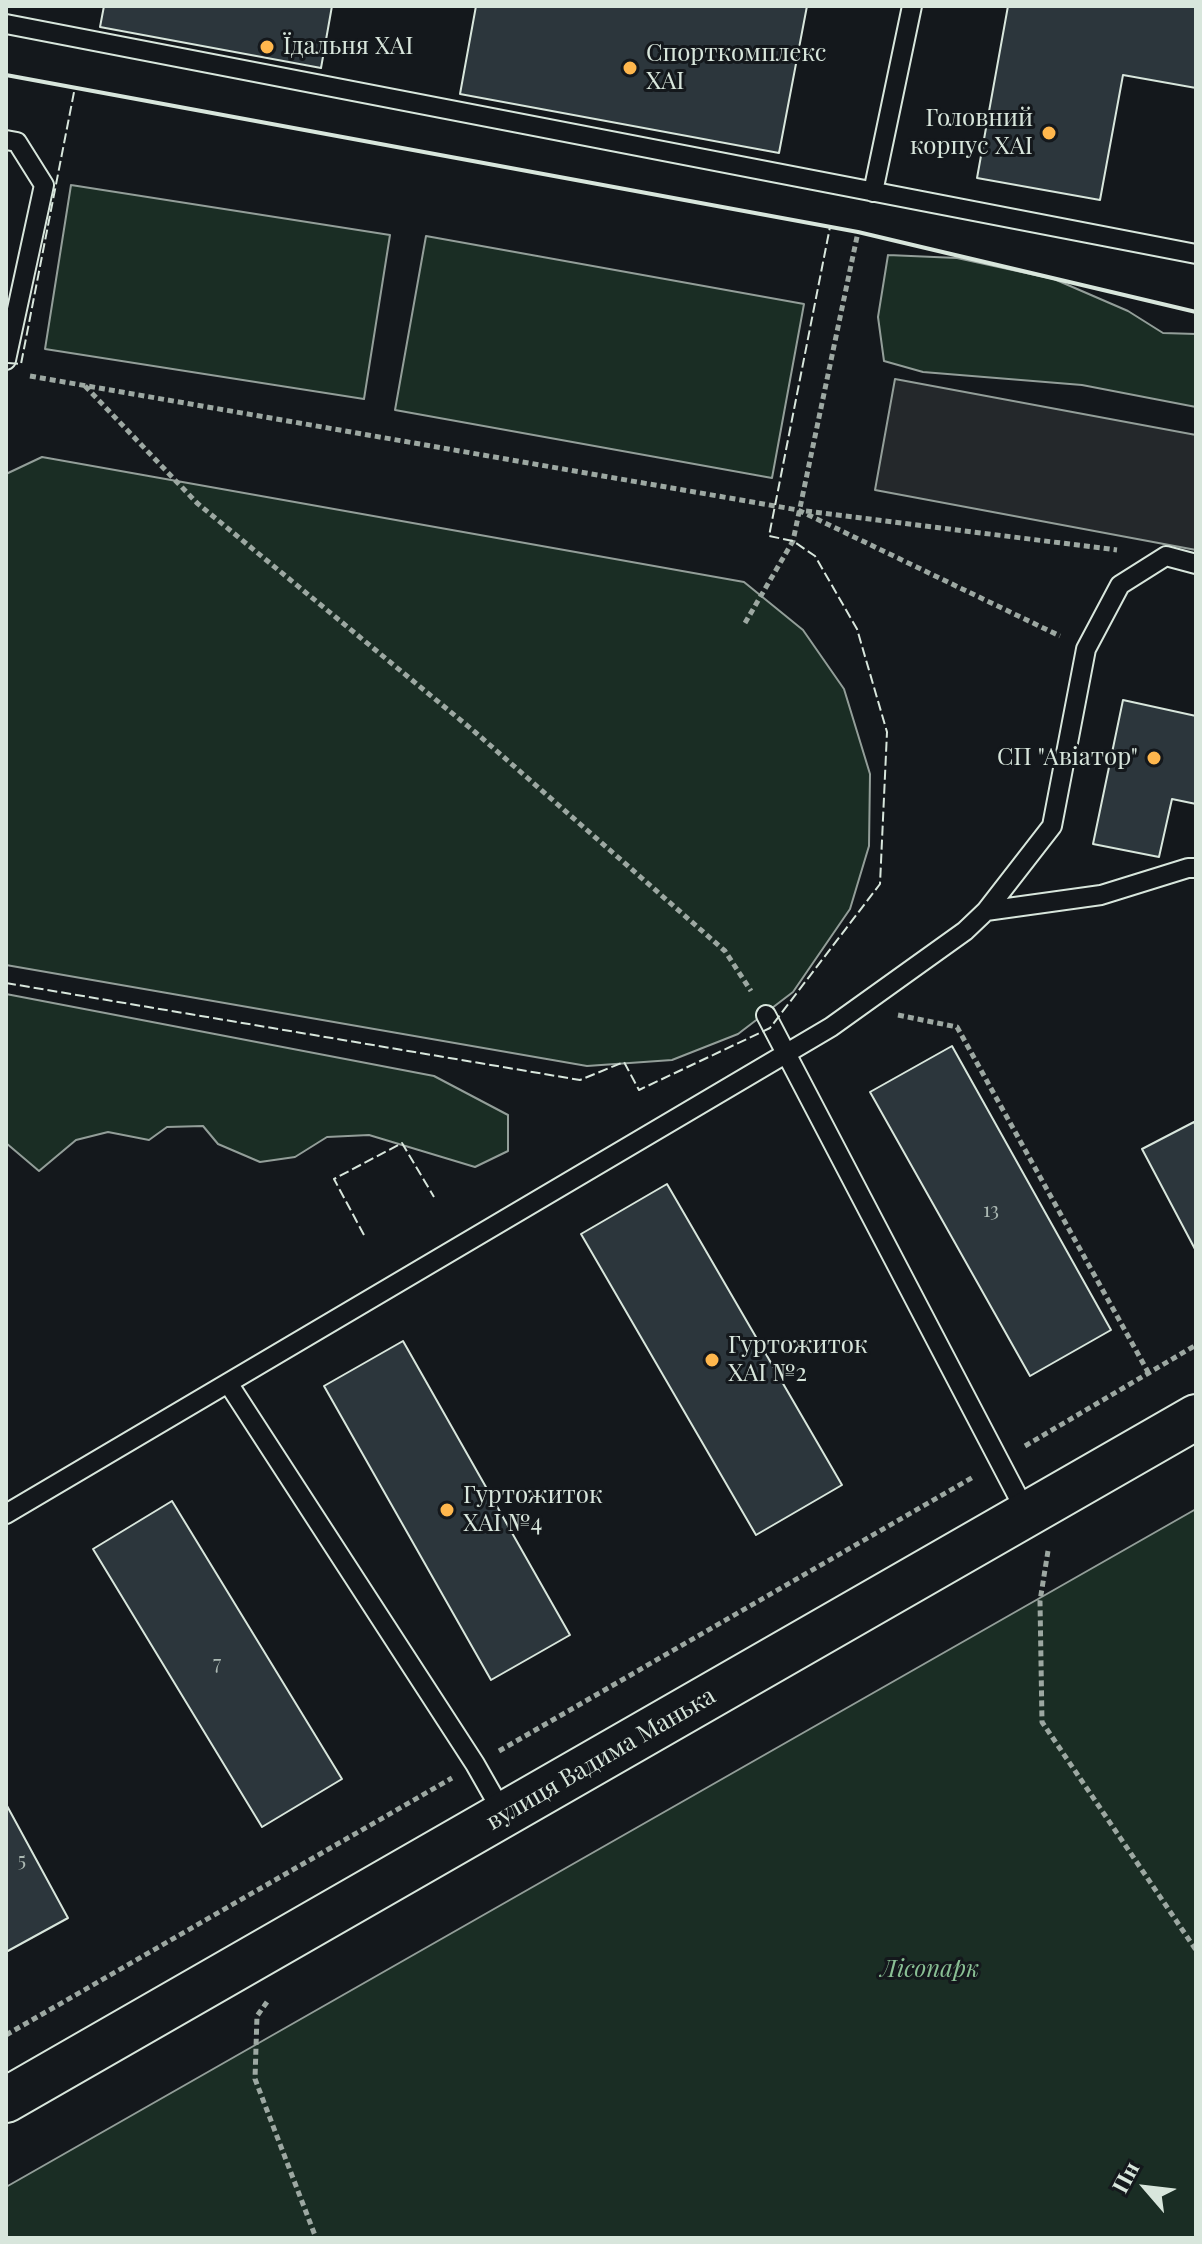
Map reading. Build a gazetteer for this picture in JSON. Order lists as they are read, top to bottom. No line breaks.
{"streets":{"main road":["вулиця Вадима Манька"]},"parks":["Лісопарк"],"places":["Їдальня ХАІ","Спорткомплекс ХАІ","Головний корпус ХАІ","СП \"Авіатор\"","Гуртожиток ХАІ №2","Гуртожиток ХАІ №4"],"house_numbers":["13","7","5"],"north":"top left"}
